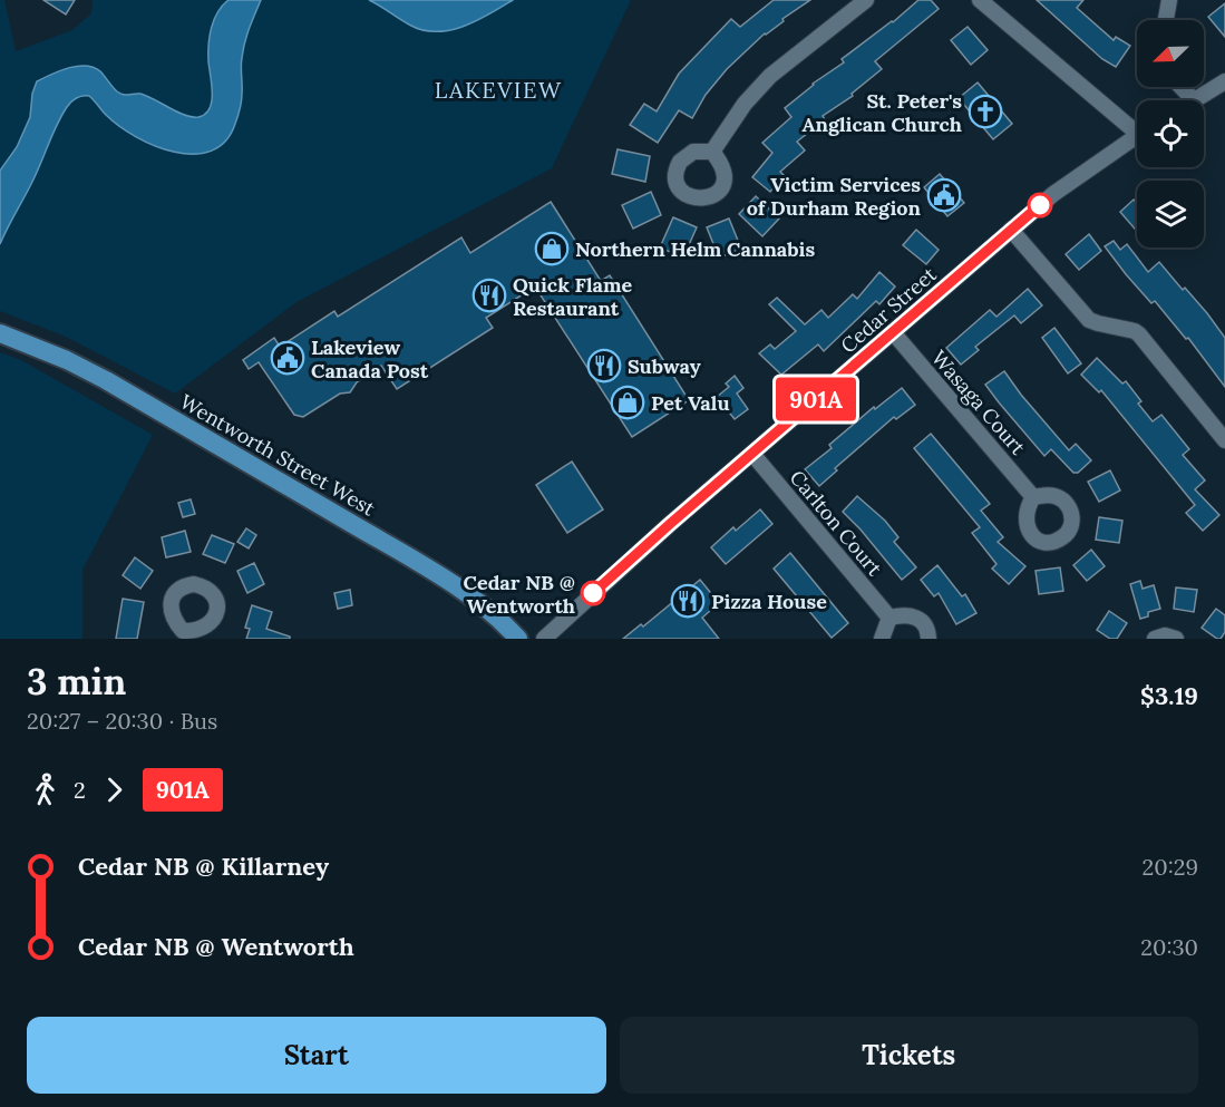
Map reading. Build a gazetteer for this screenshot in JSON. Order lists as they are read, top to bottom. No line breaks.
{"streets":{"main road":["Wentworth Street West"],"street":["Cedar Street","Wasaga Court","Carlton Court"]},"crossings":[["Cedar Street","Wasaga Court"],["Cedar Street","Carlton Court"]],"districts":["LAKEVIEW"],"places":{"church":["St. Peter's Anglican Church"],"public building":["Victim Services of Durham Region","Lakeview Canada Post"],"shop":["Northern Helm Cannabis","Pet Valu"],"restaurant":["Quick Flame Restaurant","Subway","Pizza House"],"other":["Cedar NB @ Wentworth"]},"lines":["bus line 901A"],"north":"bottom left","page":{"on_map":"901A","heading":["3 min","20:27 – 20:30 · Bus","$3.19"],"legs":["2","901A"],"list":[{"name":"Cedar NB @ Killarney","value":"20:29"},{"name":"Cedar NB @ Wentworth","value":"20:30"}],"buttons":["Start","Tickets"]}}
